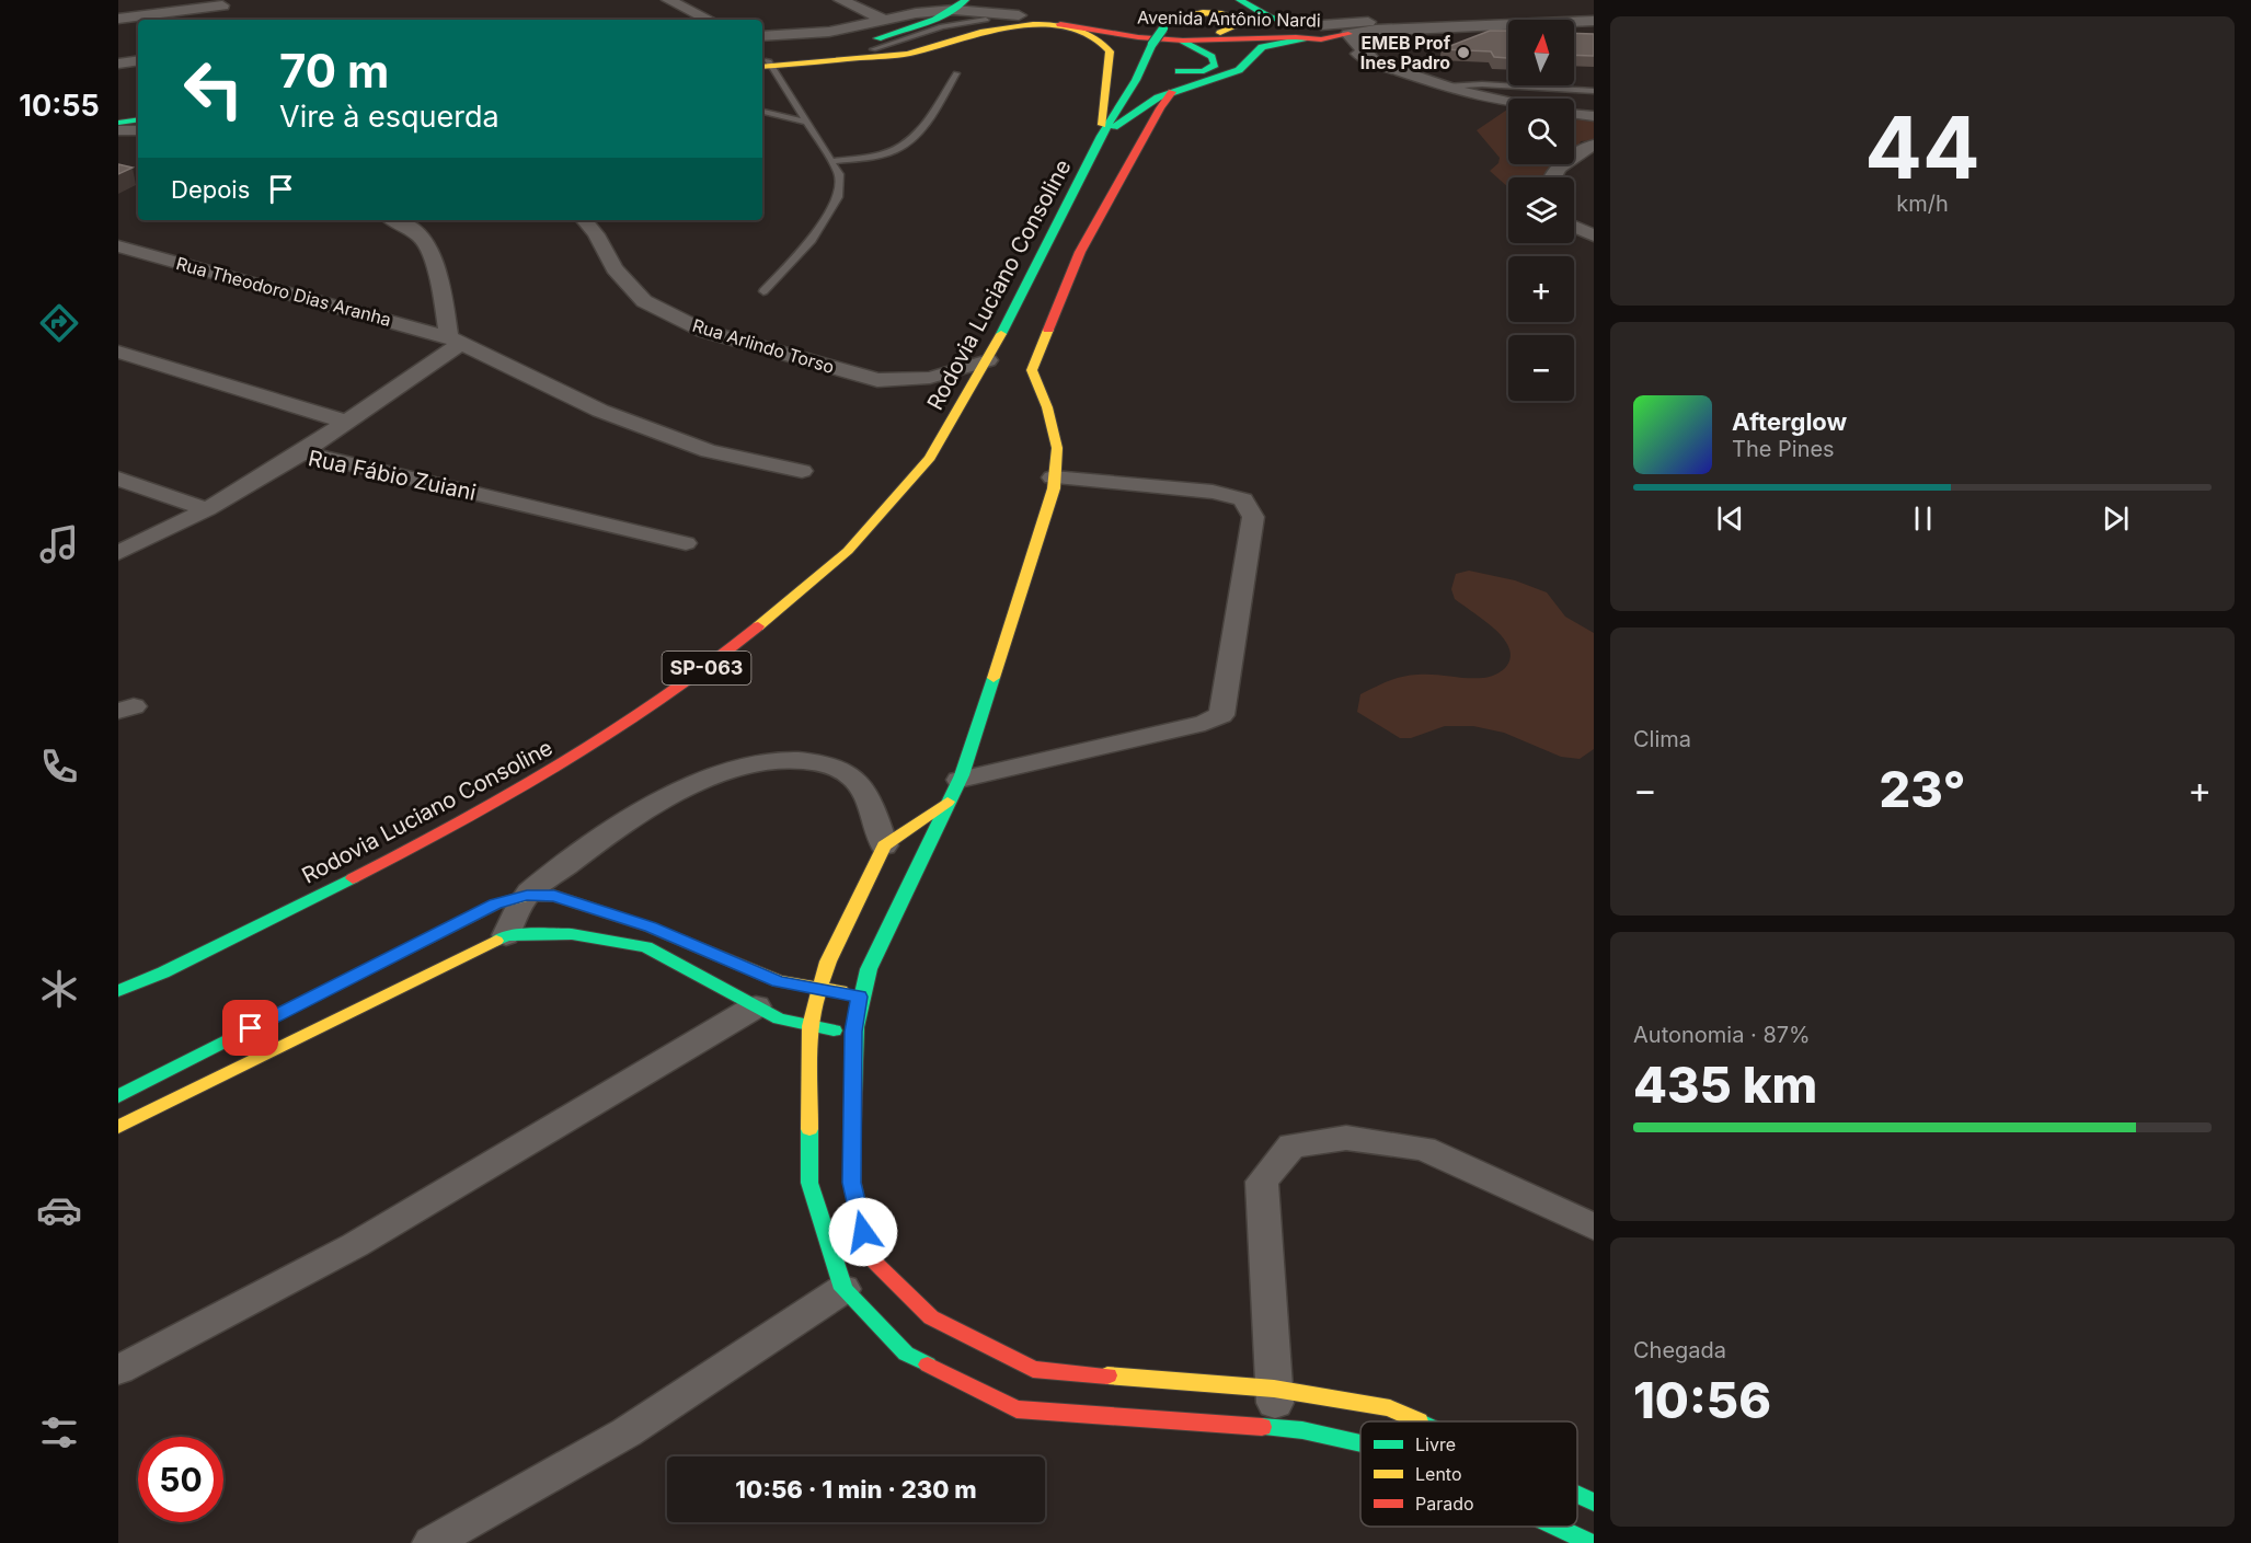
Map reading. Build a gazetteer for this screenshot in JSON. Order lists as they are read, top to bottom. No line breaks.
{"streets":{"main road":["Avenida Antônio Nardi","Rodovia Luciano Consoline","SP-063"],"street":["Rua Theodoro Dias Aranha","Rua Arlindo Torso","Rua Fábio Zuiani"]},"crossings":[["Rodovia Luciano Consoline","Rua Arlindo Torso"]],"places":["EMEB Prof Ines Padro"],"legend":["Livre","Lento","Parado"],"north":"top","page":{"tabs":"10:55","tile":[["44","km/h"],"Clima",["Autonomia · 87%","435 km"],["Chegada","10:56"]],"map_buttons":["+","−"],"turn":["70 m","Vire à esquerda"],"then":"Depois","song":["Afterglow","The Pines"],"heat":["−","23°","+"],"limit":"50","trip":"10:56 · 1 min · 230 m"}}
